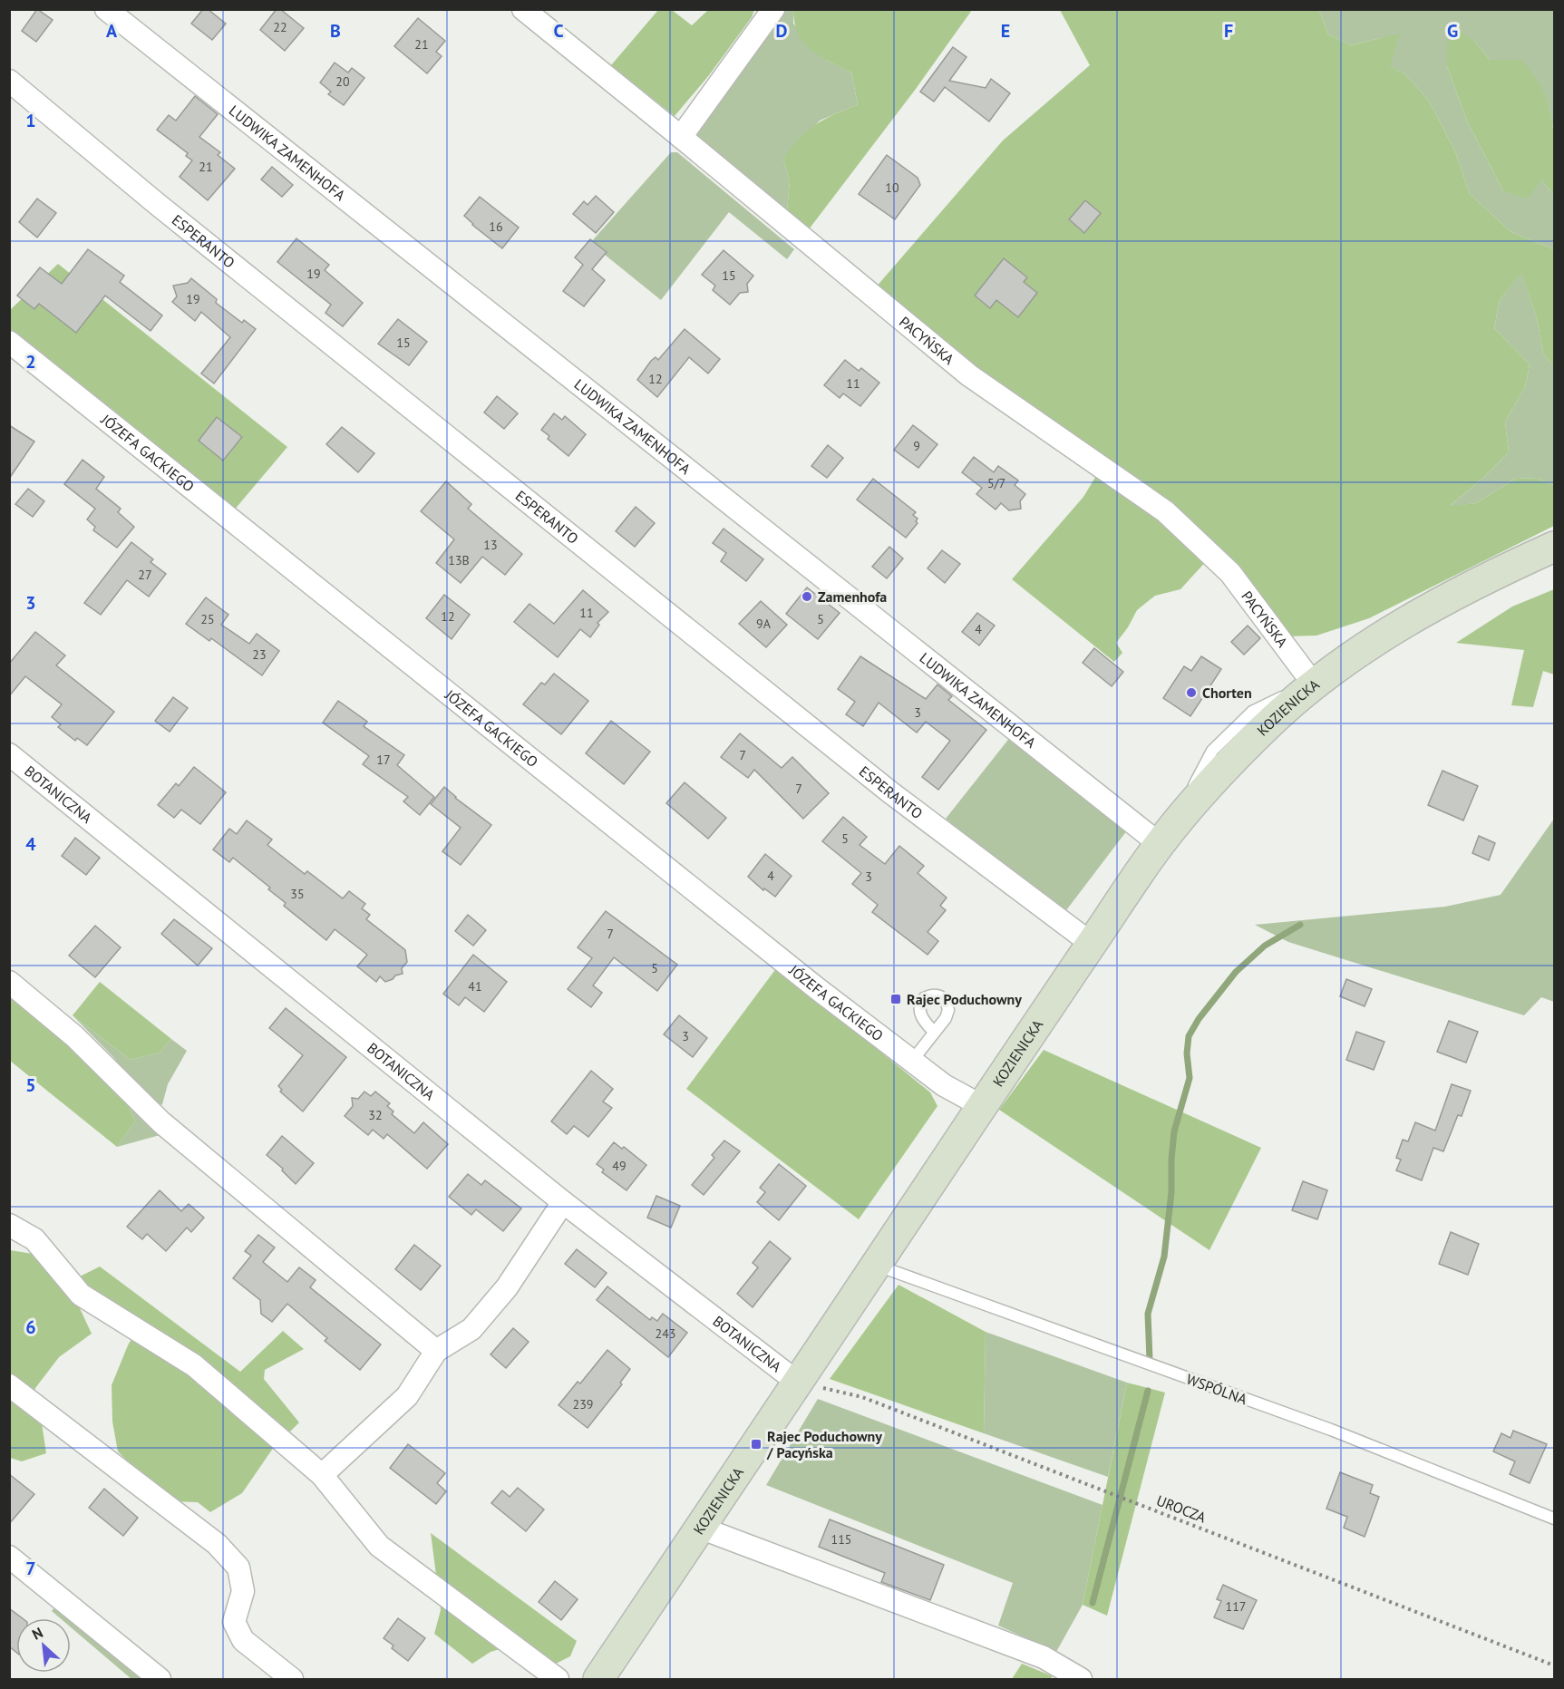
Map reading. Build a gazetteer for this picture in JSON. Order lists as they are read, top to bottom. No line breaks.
{"streets":{"main road":["KOZIENICKA"],"street":["LUDWIKA ZAMENHOFA","ESPERANTO","PACYŃSKA","JÓZEFA GACKIEGO","BOTANICZNA"],"lane":["WSPÓLNA"],"path":["UROCZA"]},"crossings":[["LUDWIKA ZAMENHOFA","KOZIENICKA"],["ESPERANTO","KOZIENICKA"],["PACYŃSKA","KOZIENICKA"],["JÓZEFA GACKIEGO","KOZIENICKA"],["KOZIENICKA","BOTANICZNA"],["KOZIENICKA","WSPÓLNA"],["KOZIENICKA","UROCZA"],["BOTANICZNA","UROCZA"]],"places":{"other":["Zamenhofa","Chorten"],"transit":["Rajec Poduchowny","Rajec Poduchowny / Pacyńska"]},"house_numbers":["22","21","20","21","10","16","19","15","19","15","12","11","9","5/7","13","13B","27","11","12","25","5","9A","4","23","3","7","17","7","5","4","3","35","7","5","41","3","32","49","243","239","115","117"],"north":"top left","grid":{"columns":["A","B","C","D","E","F","G"],"rows":["1","2","3","4","5","6","7"]}}
